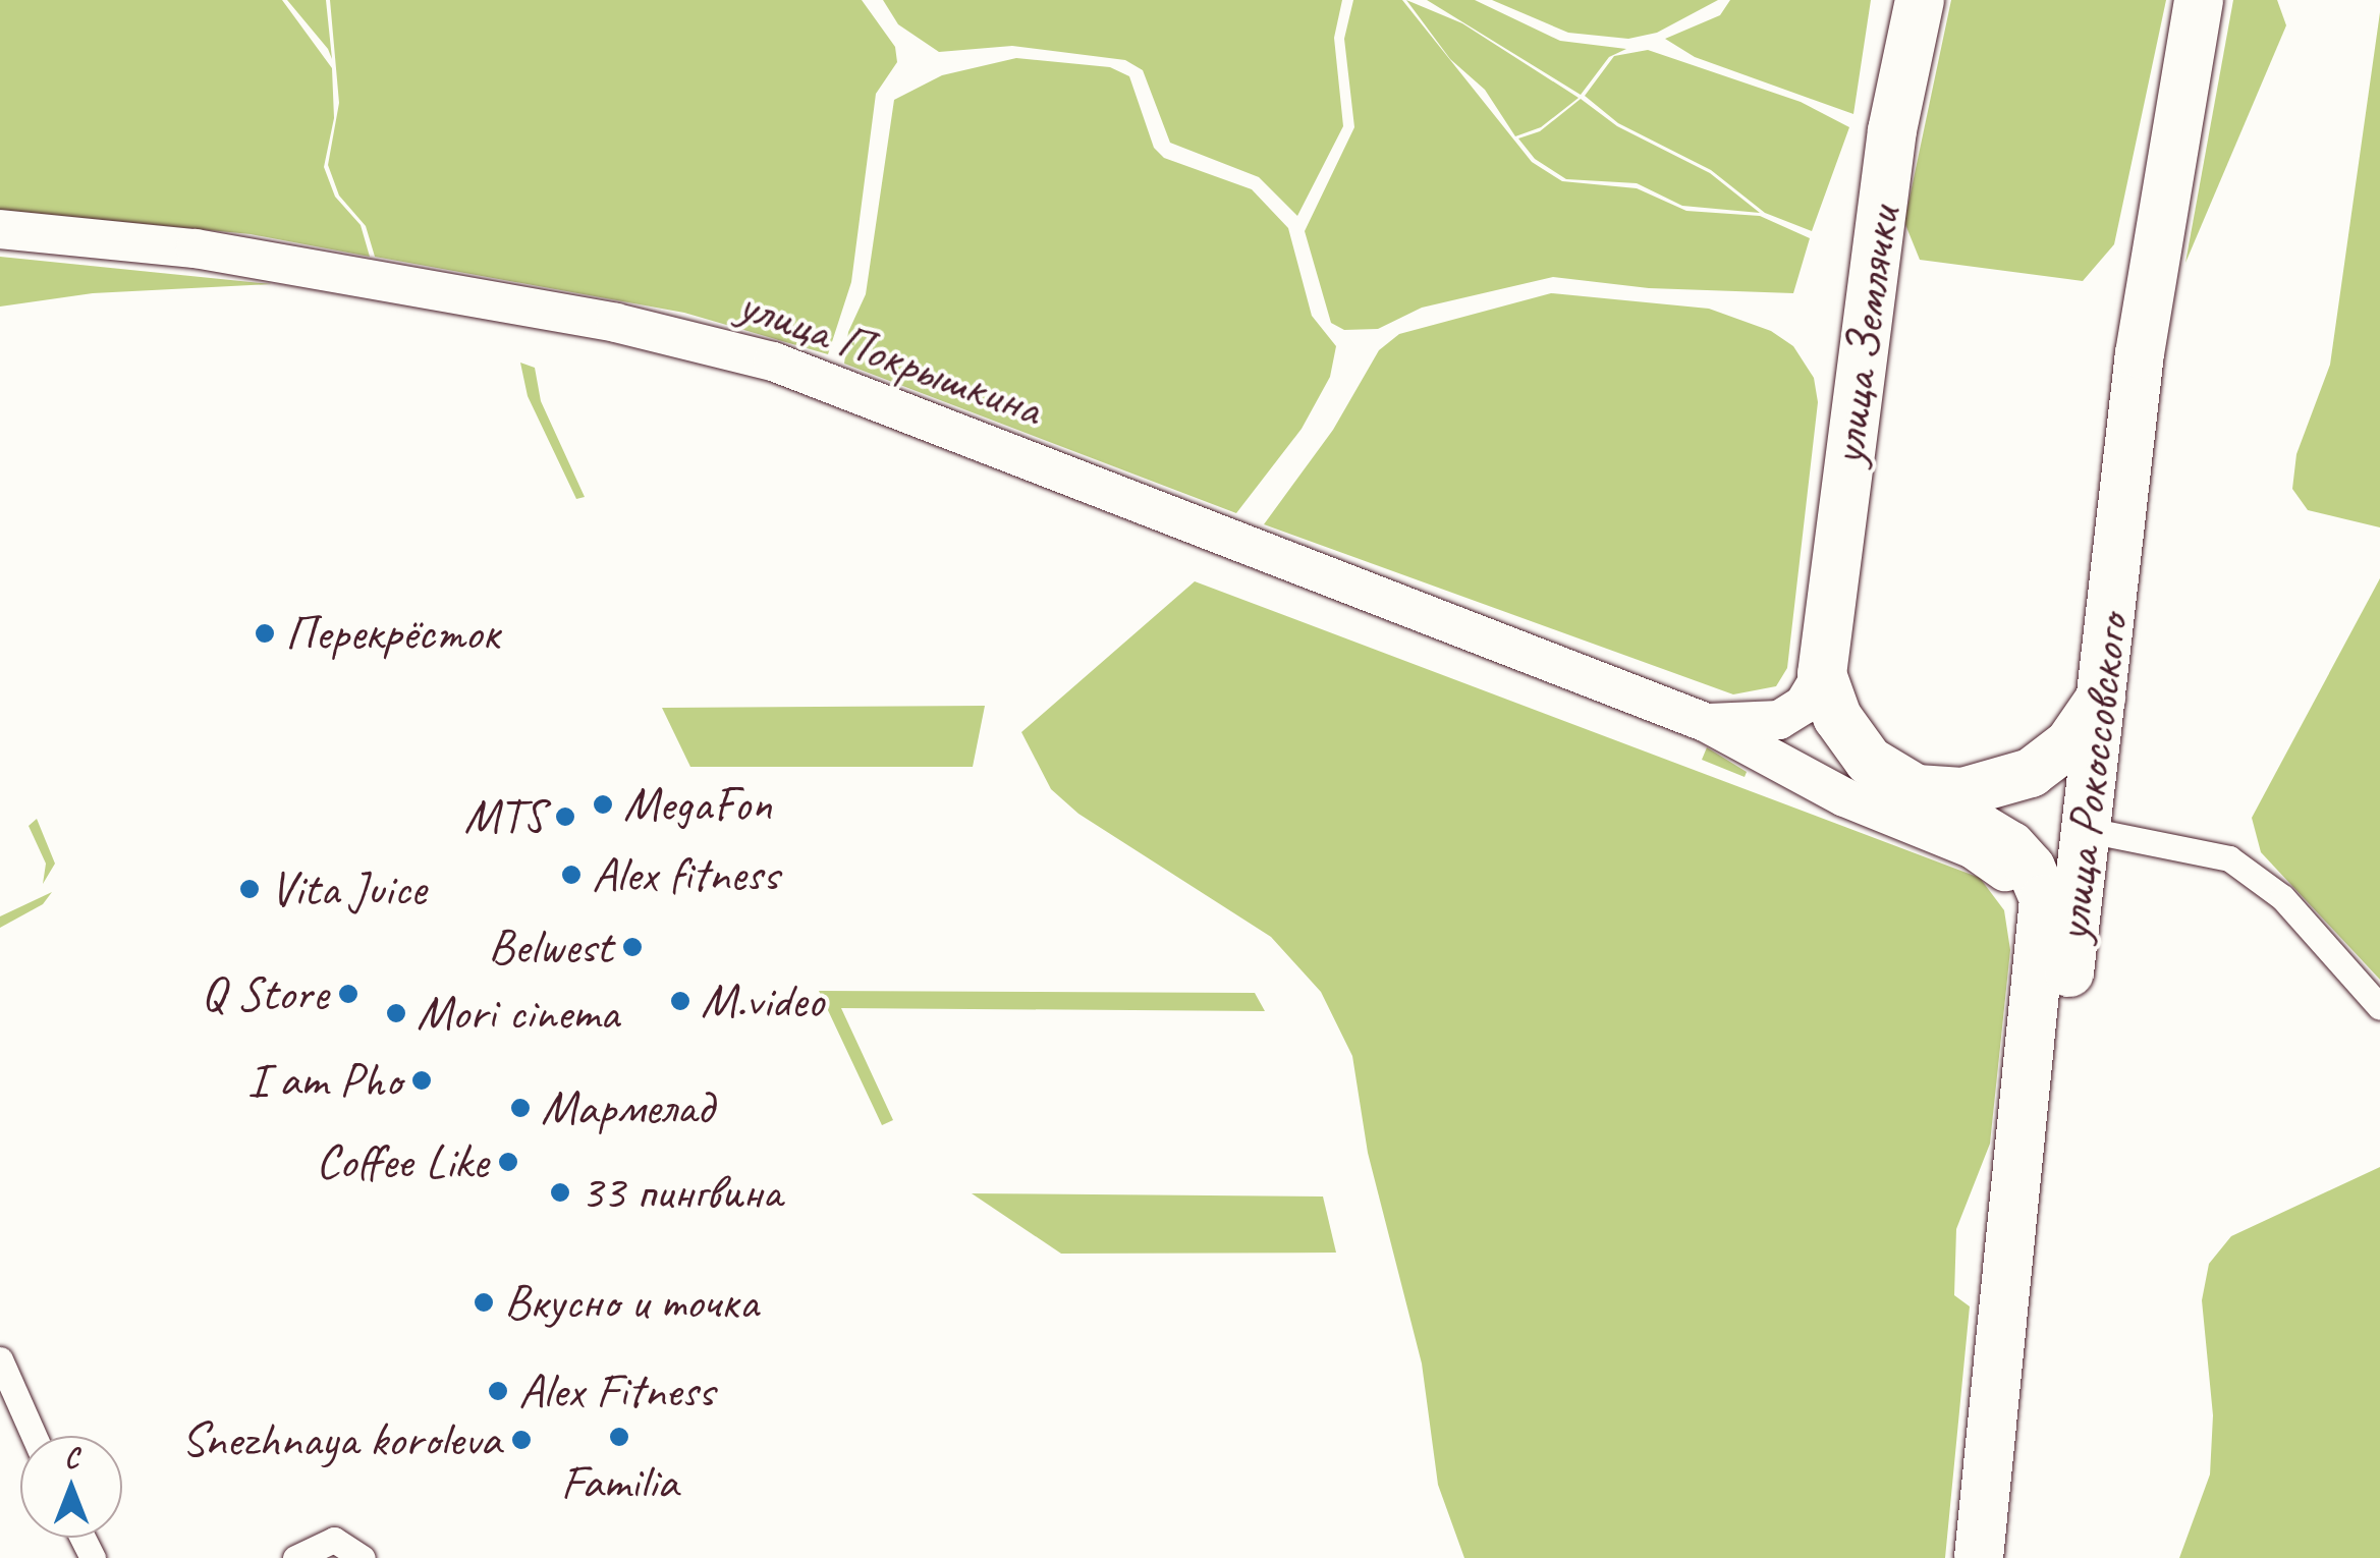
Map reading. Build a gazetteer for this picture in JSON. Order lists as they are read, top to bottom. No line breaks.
{"streets":{"highway":["улица Землячки","улица Рокоссовского"],"main road":["улица Покрышкина"]},"crossings":[["улица Землячки","улица Рокоссовского"],["улица Покрышкина","улица Рокоссовского"]],"places":["Перекрёсток","MegaFon","MTS","Alex fitness","Vita Juice","Belwest","Q Store","M.video","Mori cinema","I am Pho","Мармелад","Coffee Like","33 пингвина","Вкусно и точка","Alex Fitness","Familia","Snezhnaya koroleva"],"north":"top"}
